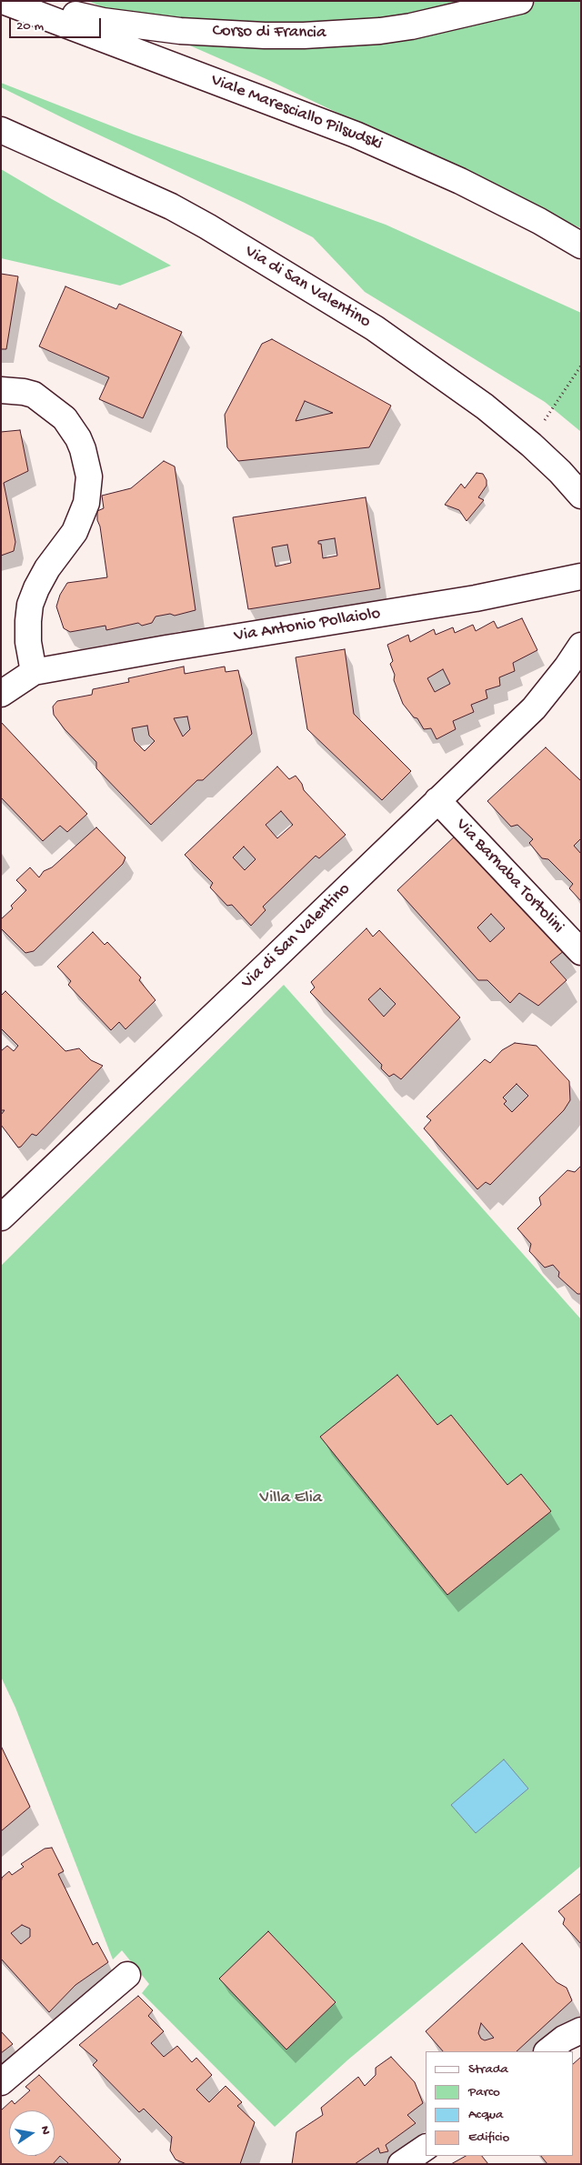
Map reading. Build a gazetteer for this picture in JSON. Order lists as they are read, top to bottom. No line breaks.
{"streets":{"street":["Corso di Francia","Viale Maresciallo Pilsudski","Via di San Valentino","Via Antonio Pollaiolo","Via Barnaba Tortolini"]},"crossings":[["Via di San Valentino","Via Barnaba Tortolini"]],"parks":["Villa Elia"],"legend":["Strada","Parco","Acqua","Edificio"],"scale_bar":"20 m","north":"right"}
